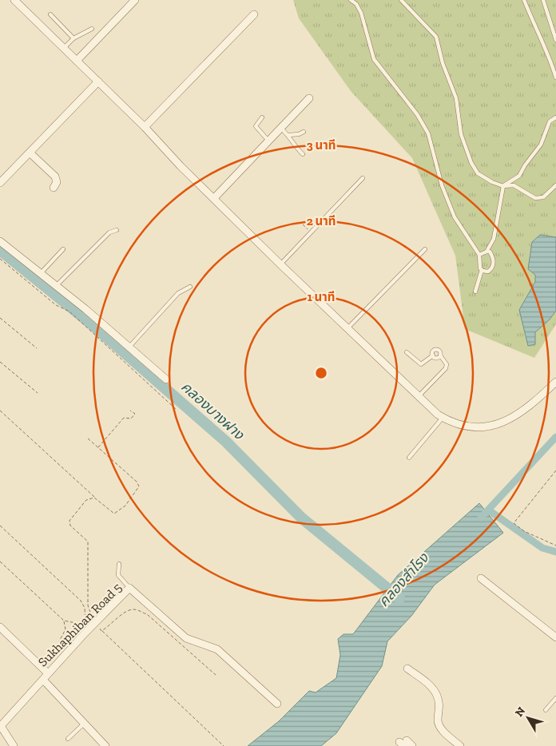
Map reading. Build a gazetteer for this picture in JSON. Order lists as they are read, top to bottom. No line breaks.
{"streets":{"street":["Sukhaphiban Road 5"]},"water":["คลองบางฝาง","คลองสำโรง"],"north":"top left","rings":["3 นาที","2 นาที","1 นาที"]}
